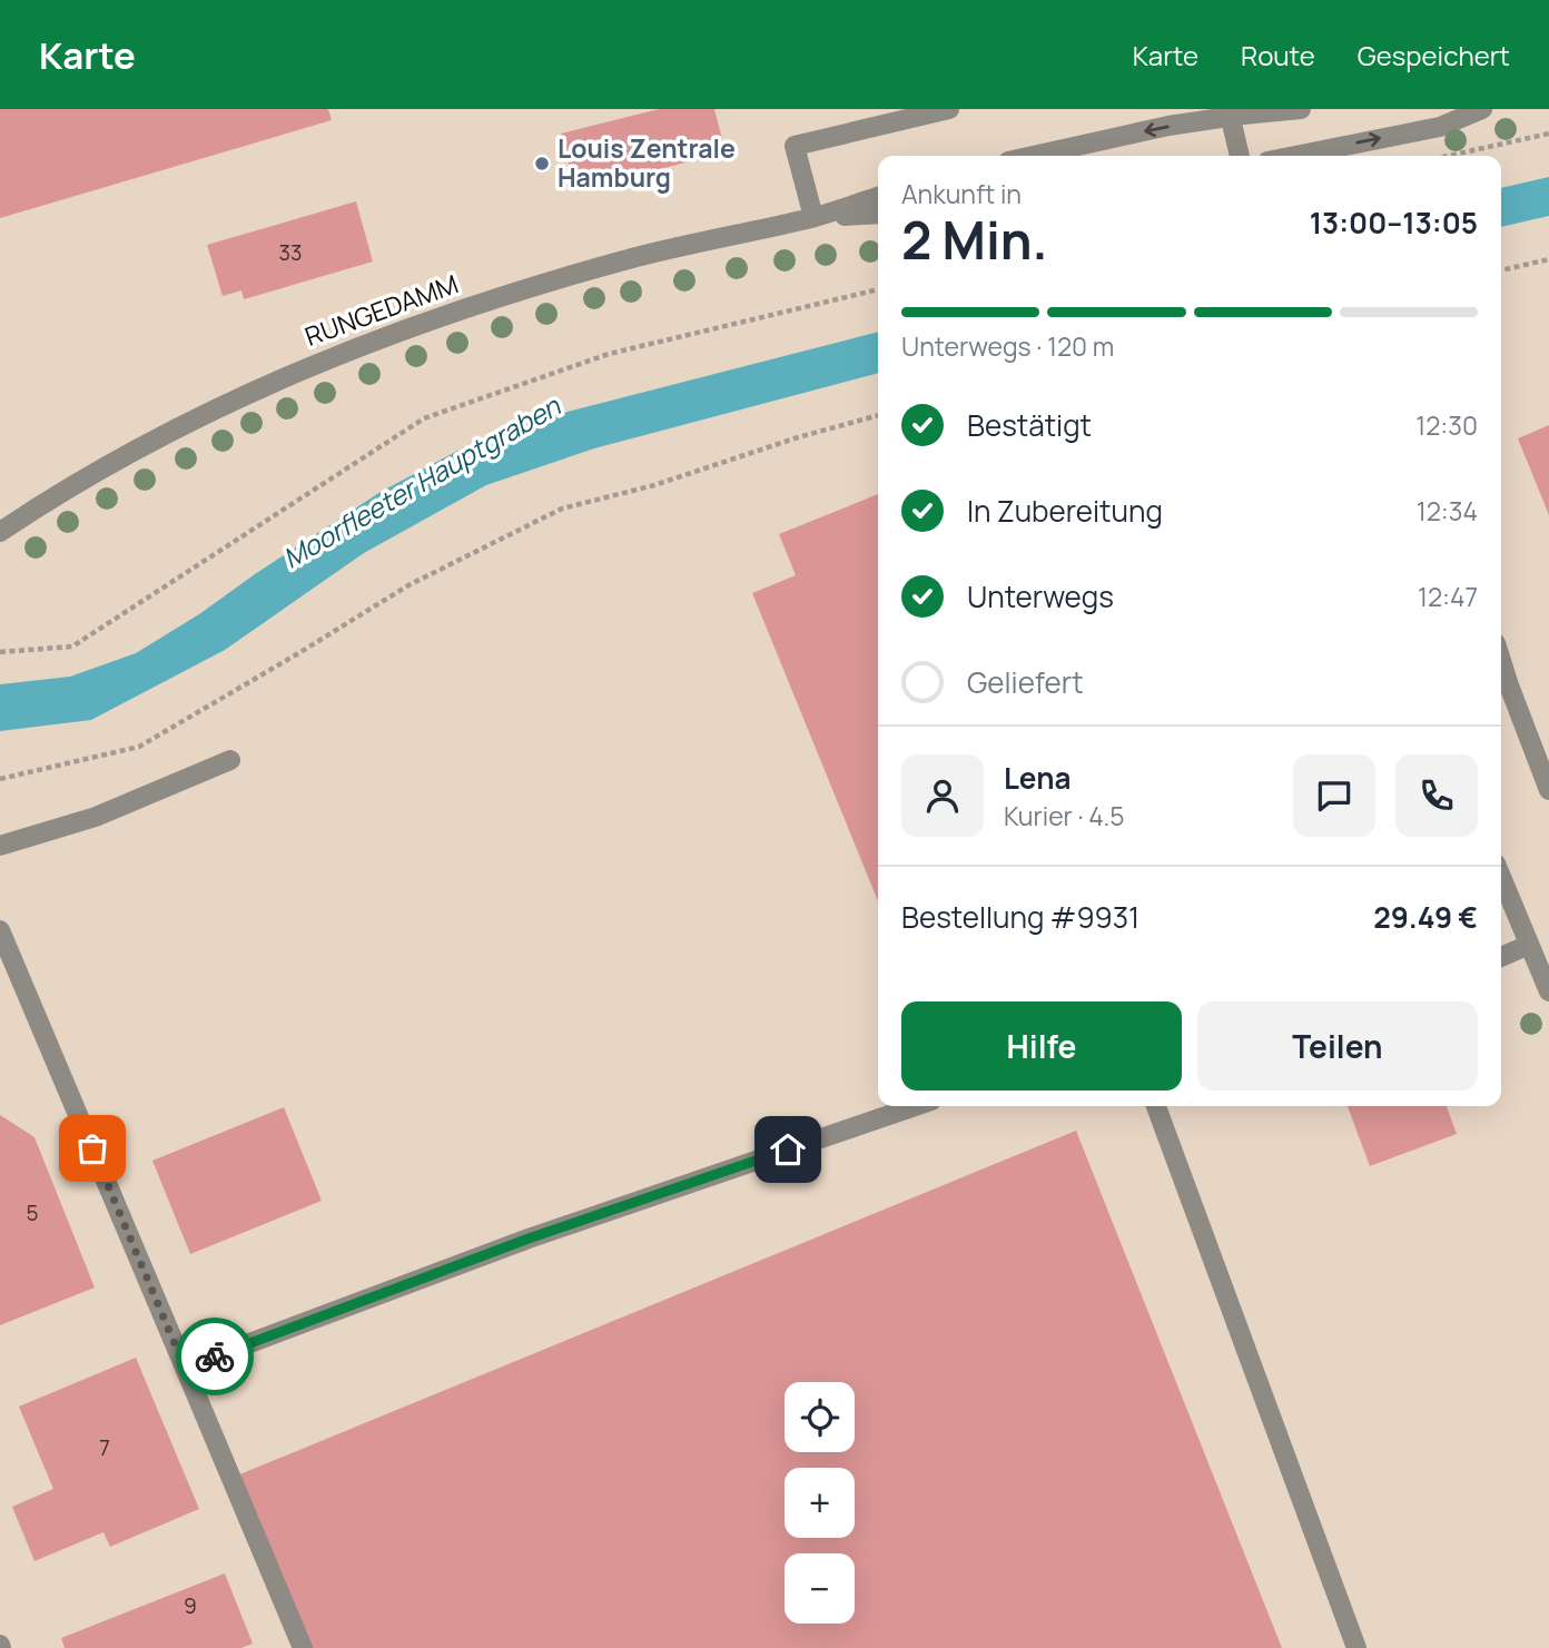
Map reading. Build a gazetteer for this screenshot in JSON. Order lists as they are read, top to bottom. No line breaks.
{"streets":{"street":["RUNGEDAMM"]},"water":["Moorfleeter Hauptgraben"],"places":["Louis Zentrale Hamburg"],"house_numbers":["33","5","7","9"],"page":{"header":"Karte","nav":["Karte","Route","Gespeichert"],"heading":["2 Min.","Ankunft in","13:00–13:05"],"panel":["Lena","Kurier · 4.5","Bestellung #9931","29.49 €"],"bar":"Unterwegs · 120 m","list":[["Bestätigt","12:30"],["In Zubereitung","12:34"],["Unterwegs","12:47"],"Geliefert"],"buttons":["Hilfe","Teilen"],"map_buttons":["+","−"]}}
